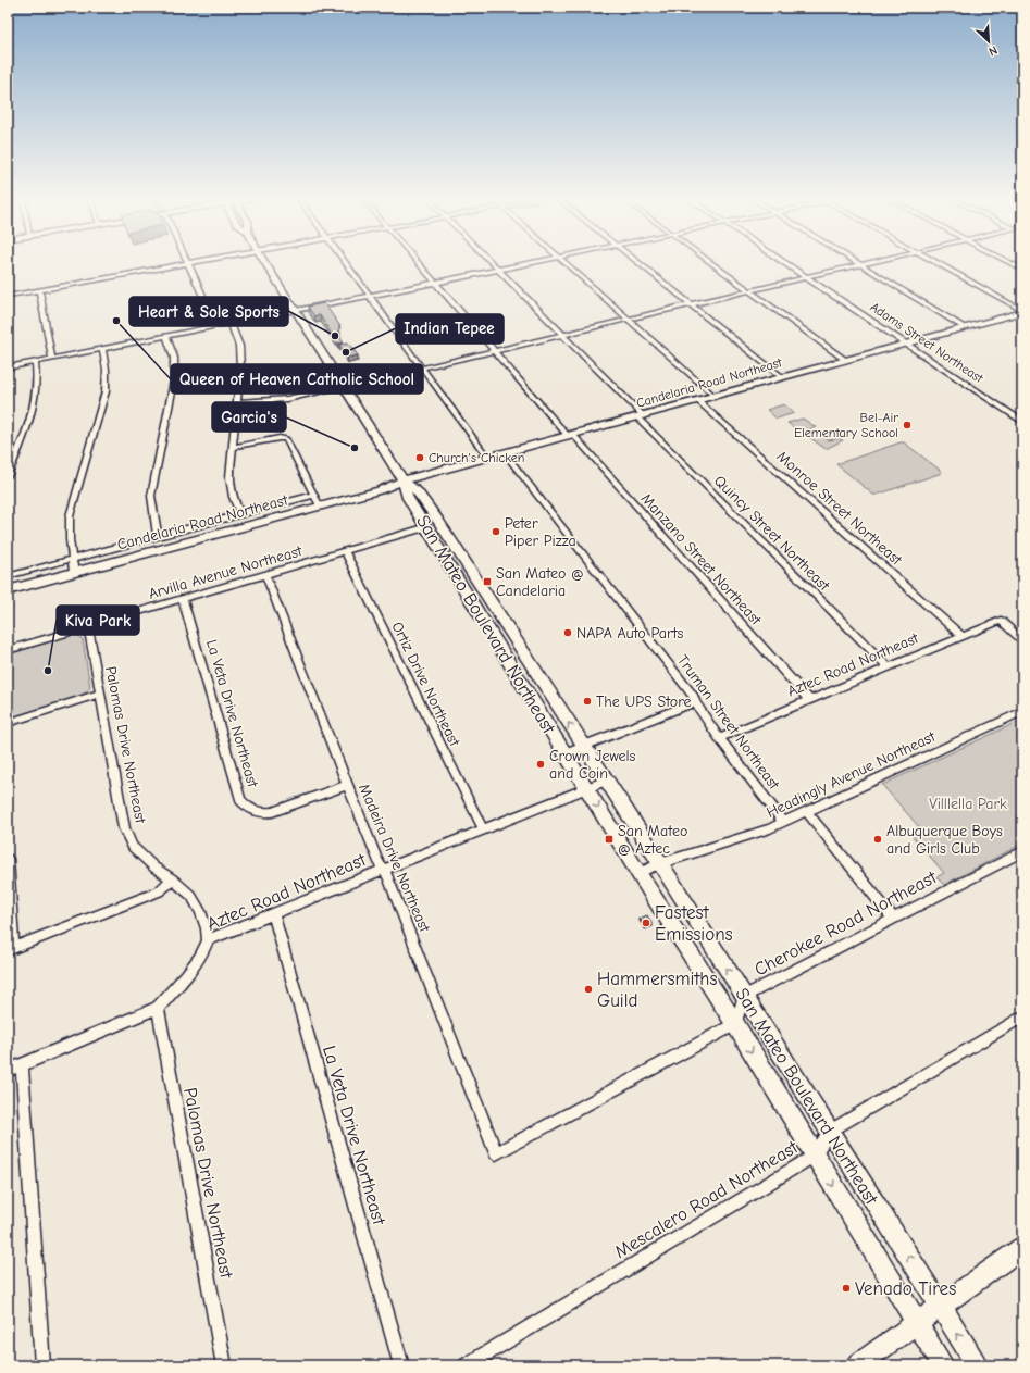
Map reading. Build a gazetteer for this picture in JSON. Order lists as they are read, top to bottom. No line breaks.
{"streets":{"main road":["Candelaria Road Northeast","San Mateo Boulevard Northeast"],"street":["Adams Street Northeast","Monroe Street Northeast","Quincy Street Northeast","Manzano Street Northeast","Arvilla Avenue Northeast","Aztec Road Northeast","Ortiz Drive Northeast","La Veta Drive Northeast","Truman Street Northeast","Palomas Drive Northeast","Headingly Avenue Northeast","Madeira Drive Northeast","Cherokee Road Northeast","Mescalero Road Northeast"]},"crossings":[["Adams Street Northeast","Candelaria Road Northeast"],["Candelaria Road Northeast","Monroe Street Northeast"],["Candelaria Road Northeast","Quincy Street Northeast"],["Candelaria Road Northeast","Manzano Street Northeast"],["Candelaria Road Northeast","San Mateo Boulevard Northeast"],["Candelaria Road Northeast","Truman Street Northeast"],["Monroe Street Northeast","Aztec Road Northeast"],["Quincy Street Northeast","Aztec Road Northeast"],["Manzano Street Northeast","Aztec Road Northeast"],["Arvilla Avenue Northeast","San Mateo Boulevard Northeast"],["Arvilla Avenue Northeast","Ortiz Drive Northeast"],["Arvilla Avenue Northeast","La Veta Drive Northeast"],["Arvilla Avenue Northeast","Palomas Drive Northeast"],["Arvilla Avenue Northeast","Madeira Drive Northeast"],["San Mateo Boulevard Northeast","Aztec Road Northeast"],["San Mateo Boulevard Northeast","Headingly Avenue Northeast"],["San Mateo Boulevard Northeast","Madeira Drive Northeast"],["San Mateo Boulevard Northeast","Cherokee Road Northeast"],["San Mateo Boulevard Northeast","Mescalero Road Northeast"],["Aztec Road Northeast","Ortiz Drive Northeast"],["Aztec Road Northeast","La Veta Drive Northeast"],["Aztec Road Northeast","Truman Street Northeast"],["Aztec Road Northeast","Palomas Drive Northeast"],["Aztec Road Northeast","Madeira Drive Northeast"],["La Veta Drive Northeast","Madeira Drive Northeast"],["Truman Street Northeast","Headingly Avenue Northeast"]],"parks":["Villlella Park"],"places":{"other":["Queen of Heaven Catholic School","Heart & Sole Sports","Indian Tepee","Bel-Air Elementary School","Garcia's","Church's Chicken","Peter Piper Pizza","NAPA Auto Parts","Kiva Park","The UPS Store","Crown Jewels and Coin","Albuquerque Boys and Girls Club","Fastest Emissions","Hammersmiths Guild","Venado Tires"],"transit":["San Mateo @ Candelaria","San Mateo @ Aztec"]},"north":"bottom right"}
